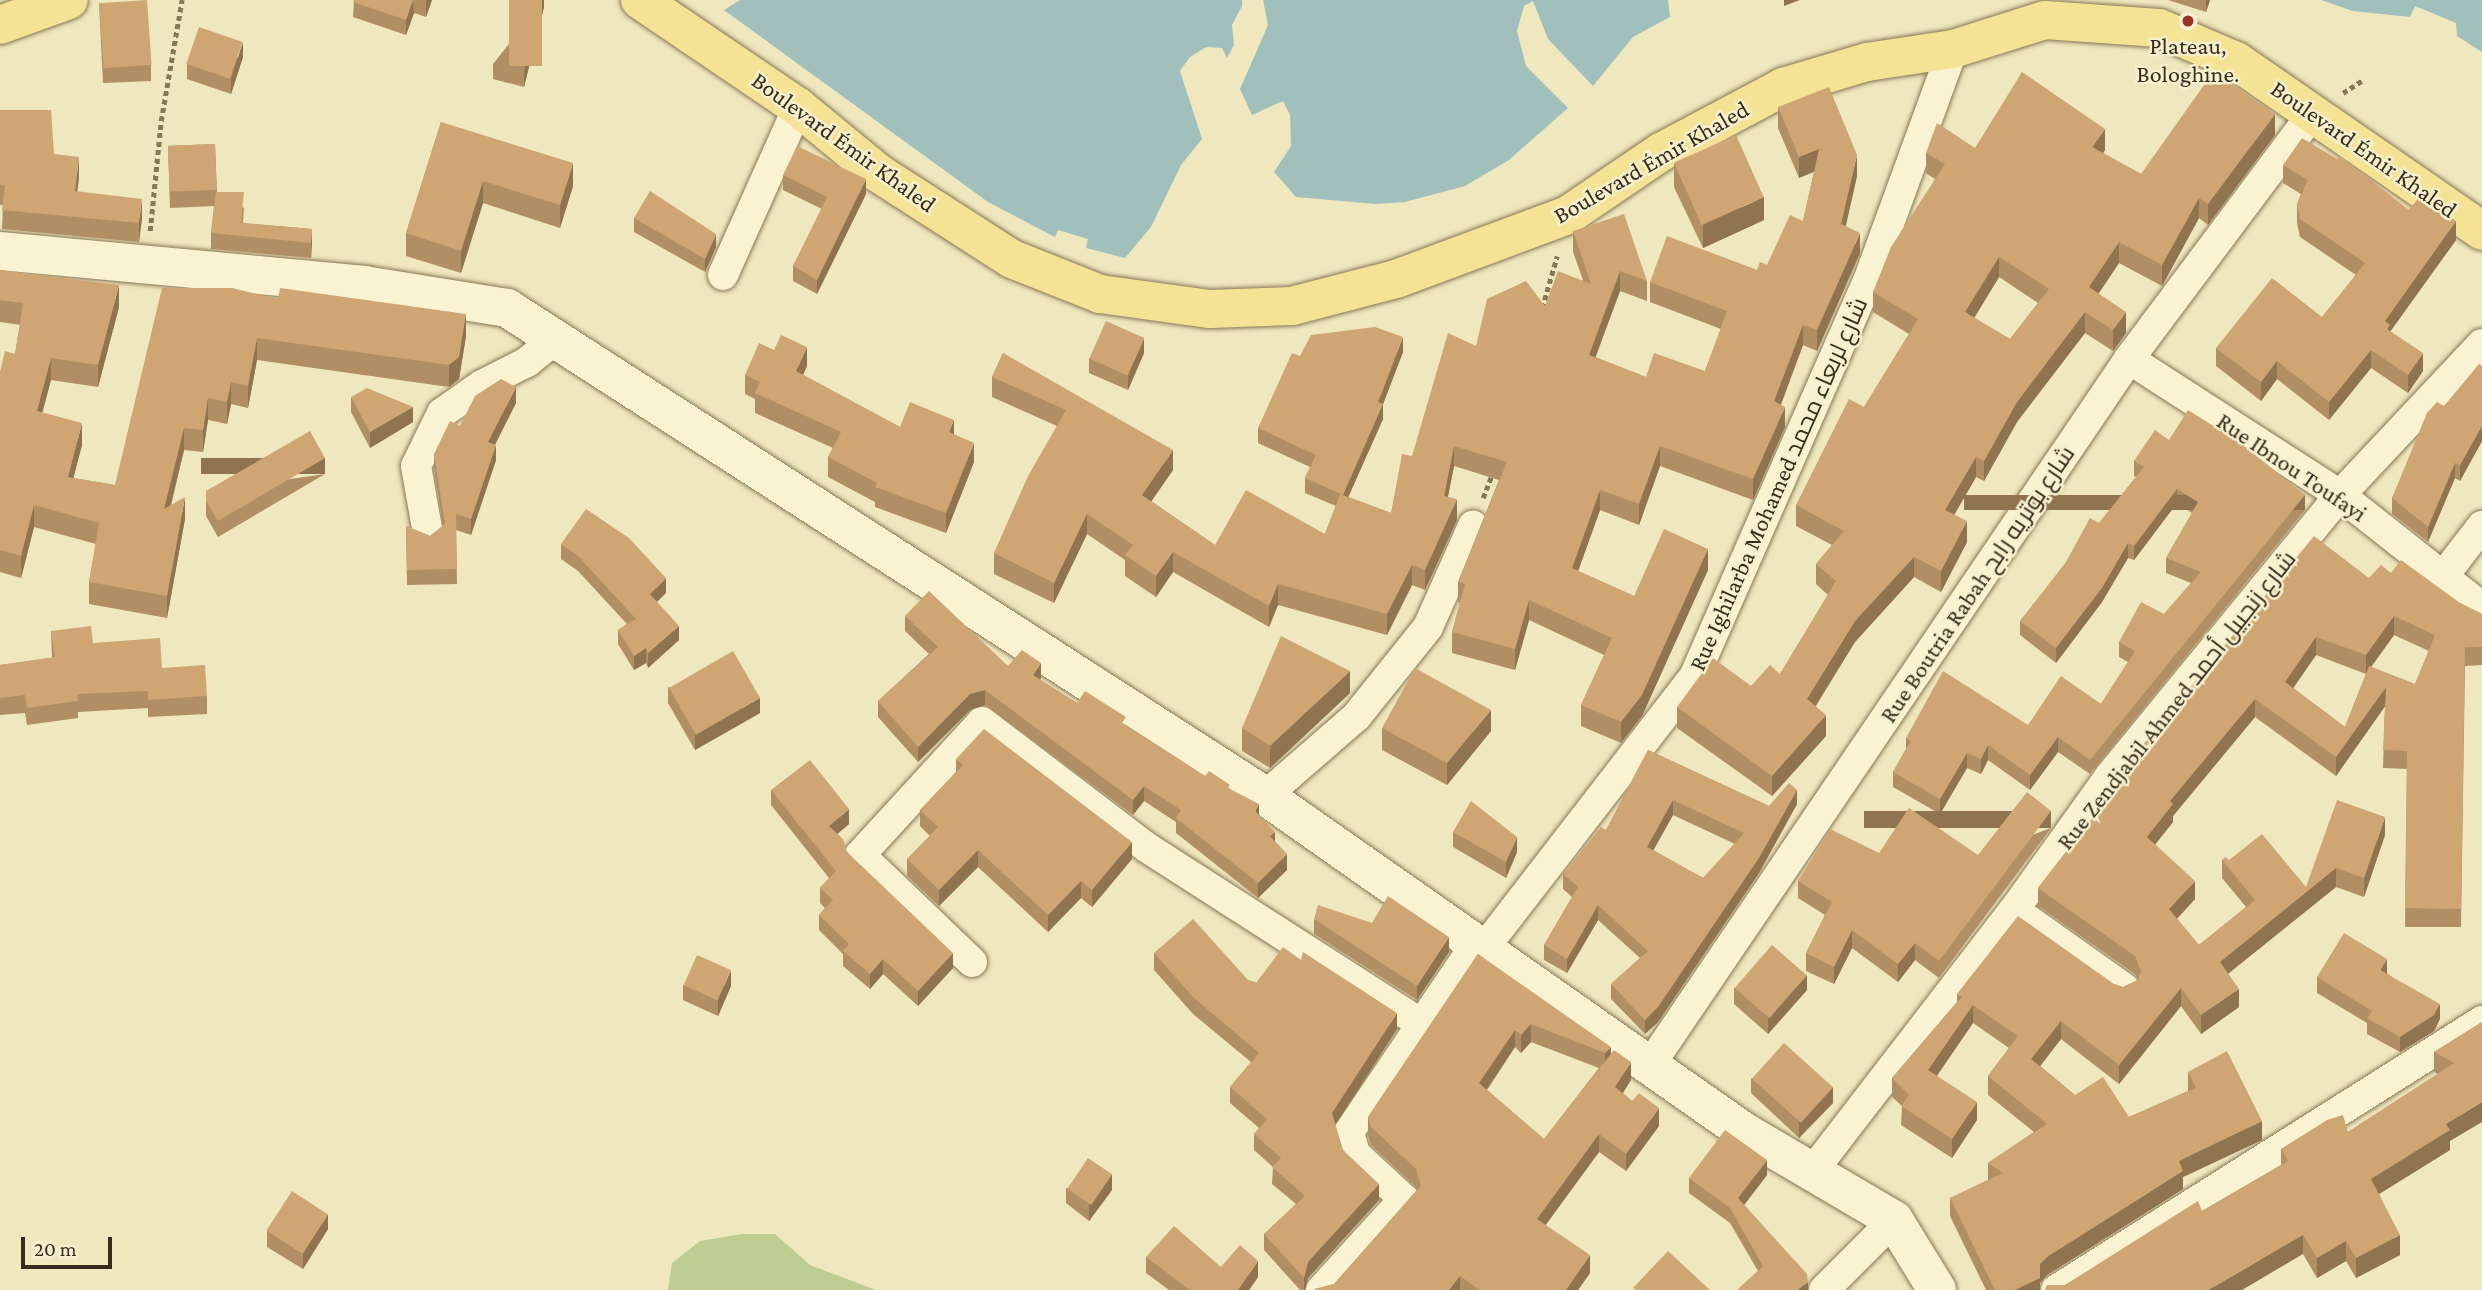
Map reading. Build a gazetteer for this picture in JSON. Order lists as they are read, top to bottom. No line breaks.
{"streets":{"main road":["Boulevard Émir Khaled"],"street":["Rue Ibnou Toufayi","Rue Ighilarba Mohamed شارع لربعاء محمد","Rue Boutria Rabah شارع بوتريه رابح","Rue Zendjabil Ahmed شارع زنجبيل أحمد"]},"crossings":[["Boulevard Émir Khaled","Rue Ighilarba Mohamed شارع لربعاء محمد"],["Boulevard Émir Khaled","Rue Boutria Rabah شارع بوتريه رابح"],["Rue Ibnou Toufayi","Rue Boutria Rabah شارع بوتريه رابح"],["Rue Ibnou Toufayi","Rue Zendjabil Ahmed شارع زنجبيل أحمد"]],"places":["Plateau, Bologhine."],"scale_bar":"20 m"}
